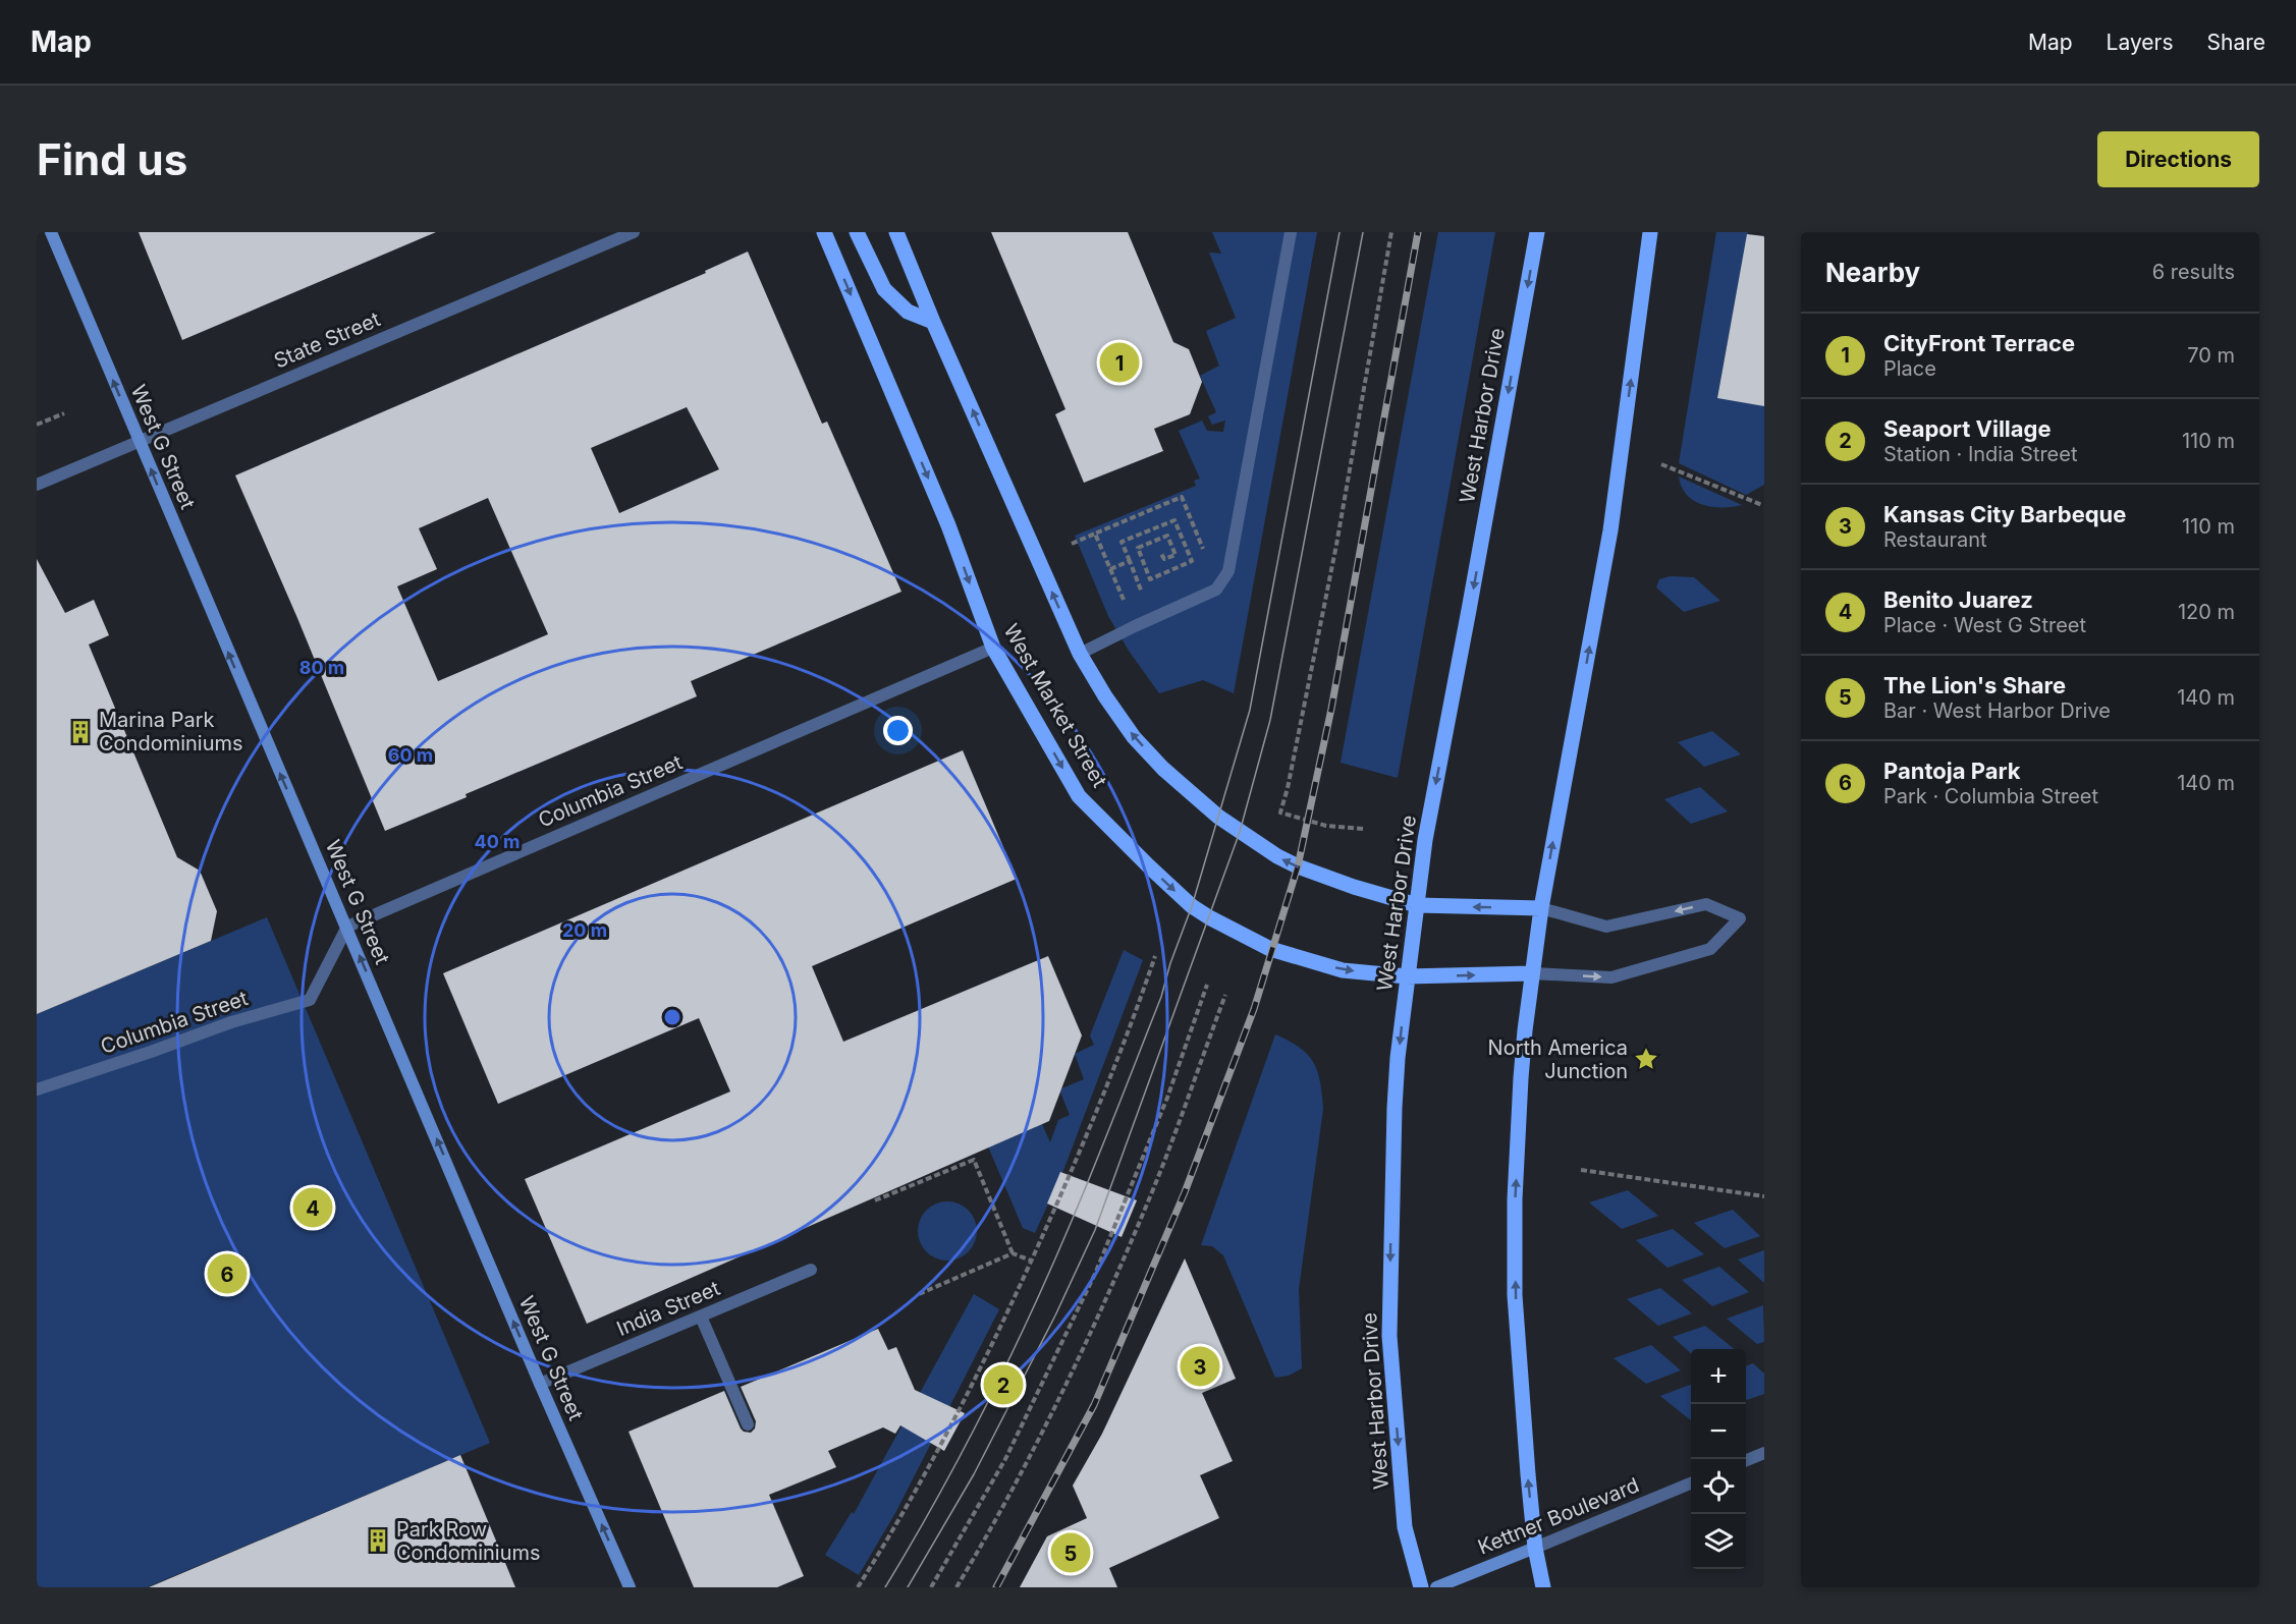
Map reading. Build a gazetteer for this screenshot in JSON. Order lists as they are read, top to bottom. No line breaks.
{"streets":{"main road":["West Harbor Drive","West G Street","West Market Street","Kettner Boulevard"],"street":["State Street","Columbia Street","India Street"]},"crossings":[["State Street","West G Street"],["West Harbor Drive","West Market Street"],["West G Street","Columbia Street"],["West G Street","India Street"],["West Market Street","Columbia Street"]],"one_way":["West G Street"],"places":{"building":["Marina Park Condominiums","Park Row Condominiums"],"place":["North America Junction"]},"page":{"header":"Map","nav":["Map","Layers","Share"],"buttons":"Directions","title":"Find us","heading":["Nearby","6 results"],"list":[{"mark":"1","name":"CityFront Terrace","note":"Place","value":"70 m"},{"mark":"2","name":"Seaport Village","note":"Station · India Street","value":"110 m"},{"mark":"3","name":"Kansas City Barbeque","note":"Restaurant","value":"110 m"},{"mark":"4","name":"Benito Juarez","note":"Place · West G Street","value":"120 m"},{"mark":"5","name":"The Lion's Share","note":"Bar · West Harbor Drive","value":"140 m"},{"mark":"6","name":"Pantoja Park","note":"Park · Columbia Street","value":"140 m"}],"pins":["1","4","6","3","2","5"],"map_buttons":["+","−"]},"rings":["80 m","60 m","40 m","20 m"]}
